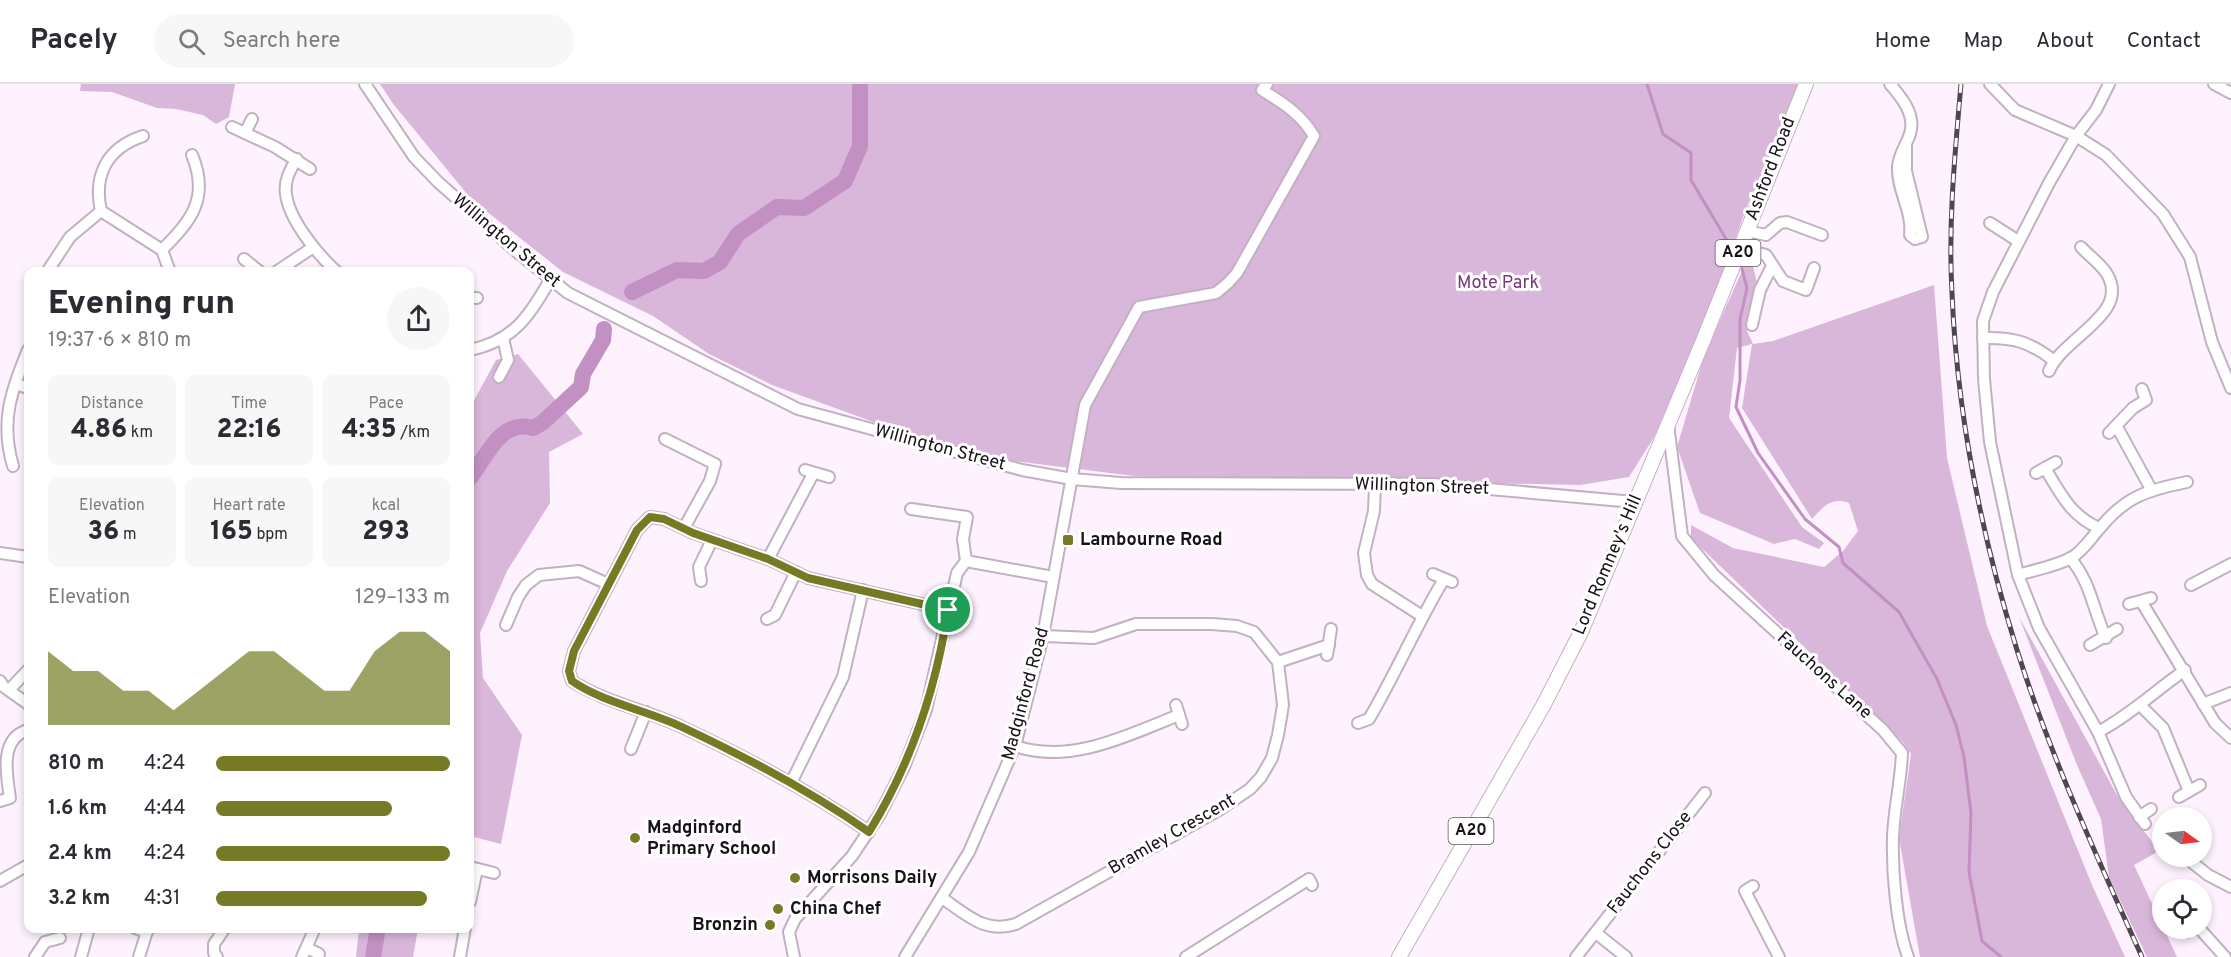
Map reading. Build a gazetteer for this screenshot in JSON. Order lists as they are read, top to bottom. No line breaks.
{"streets":{"main road":["Ashford Road","A20","Lord Romney's Hill"],"street":["Willington Street","Fauchons Lane","Madginford Road","Bramley Crescent","Fauchons Close"]},"crossings":[["Ashford Road","Lord Romney's Hill"],["Ashford Road","Fauchons Lane"],["Willington Street","Lord Romney's Hill"],["Willington Street","Madginford Road"],["Lord Romney's Hill","Fauchons Lane"],["Madginford Road","Bramley Crescent"]],"parks":["Mote Park"],"places":{"transit":["Lambourne Road"],"other":["Madginford Primary School","Morrisons Daily","China Chef","Bronzin"]},"north":"right","page":{"header":"Pacely","search":"Search here","nav":["Home","Map","About","Contact"],"heading":["Evening run","19:37 · 6 × 810 m"],"stats":[["Distance","4.86 km"],["Time","22:16"],["Pace","4:35 /km"],["Elevation","36 m"],["Heart rate","165 bpm"],["kcal","293"]],"chart":["Elevation","129–133 m"],"list":[{"name":"810 m","note":"4:24"},{"name":"1.6 km","note":"4:44"},{"name":"2.4 km","note":"4:24"},{"name":"3.2 km","note":"4:31"}]}}
